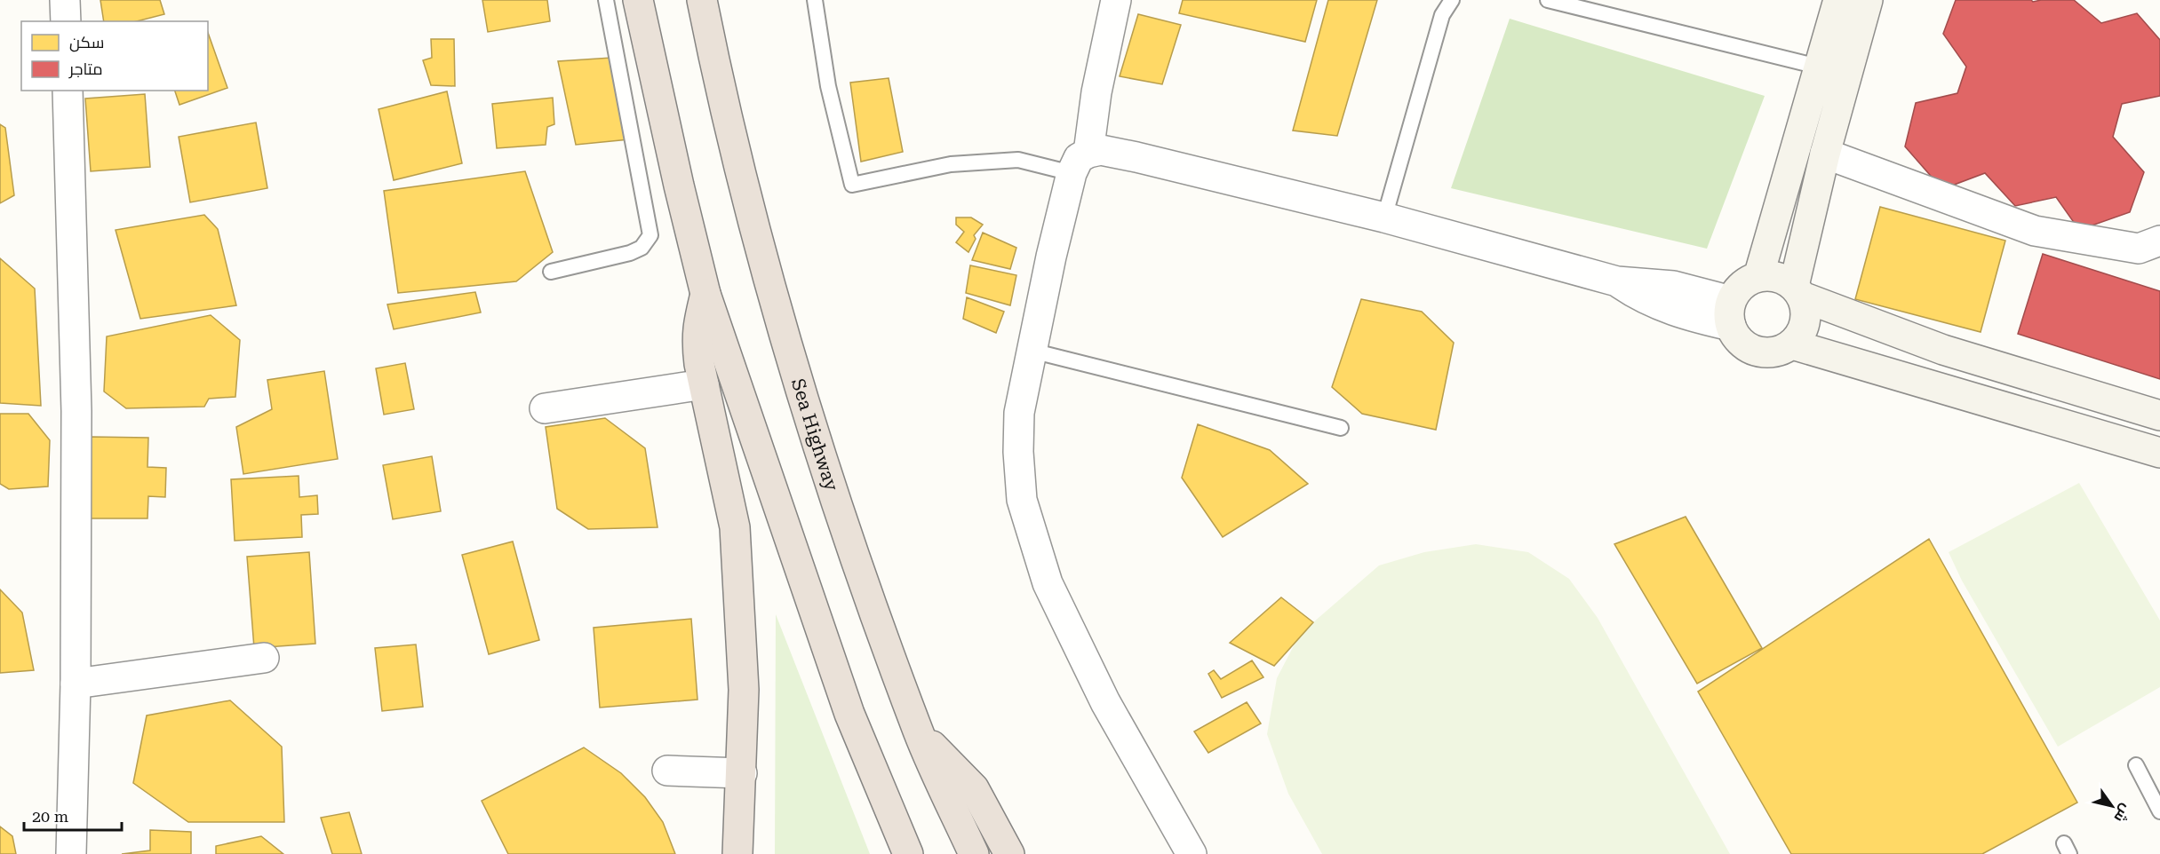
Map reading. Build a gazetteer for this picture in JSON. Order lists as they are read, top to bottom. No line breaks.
{"streets":{"highway":["Sea Highway"]},"legend":["سكن","متاجر"],"scale_bar":"20 m","north":"bottom right"}
